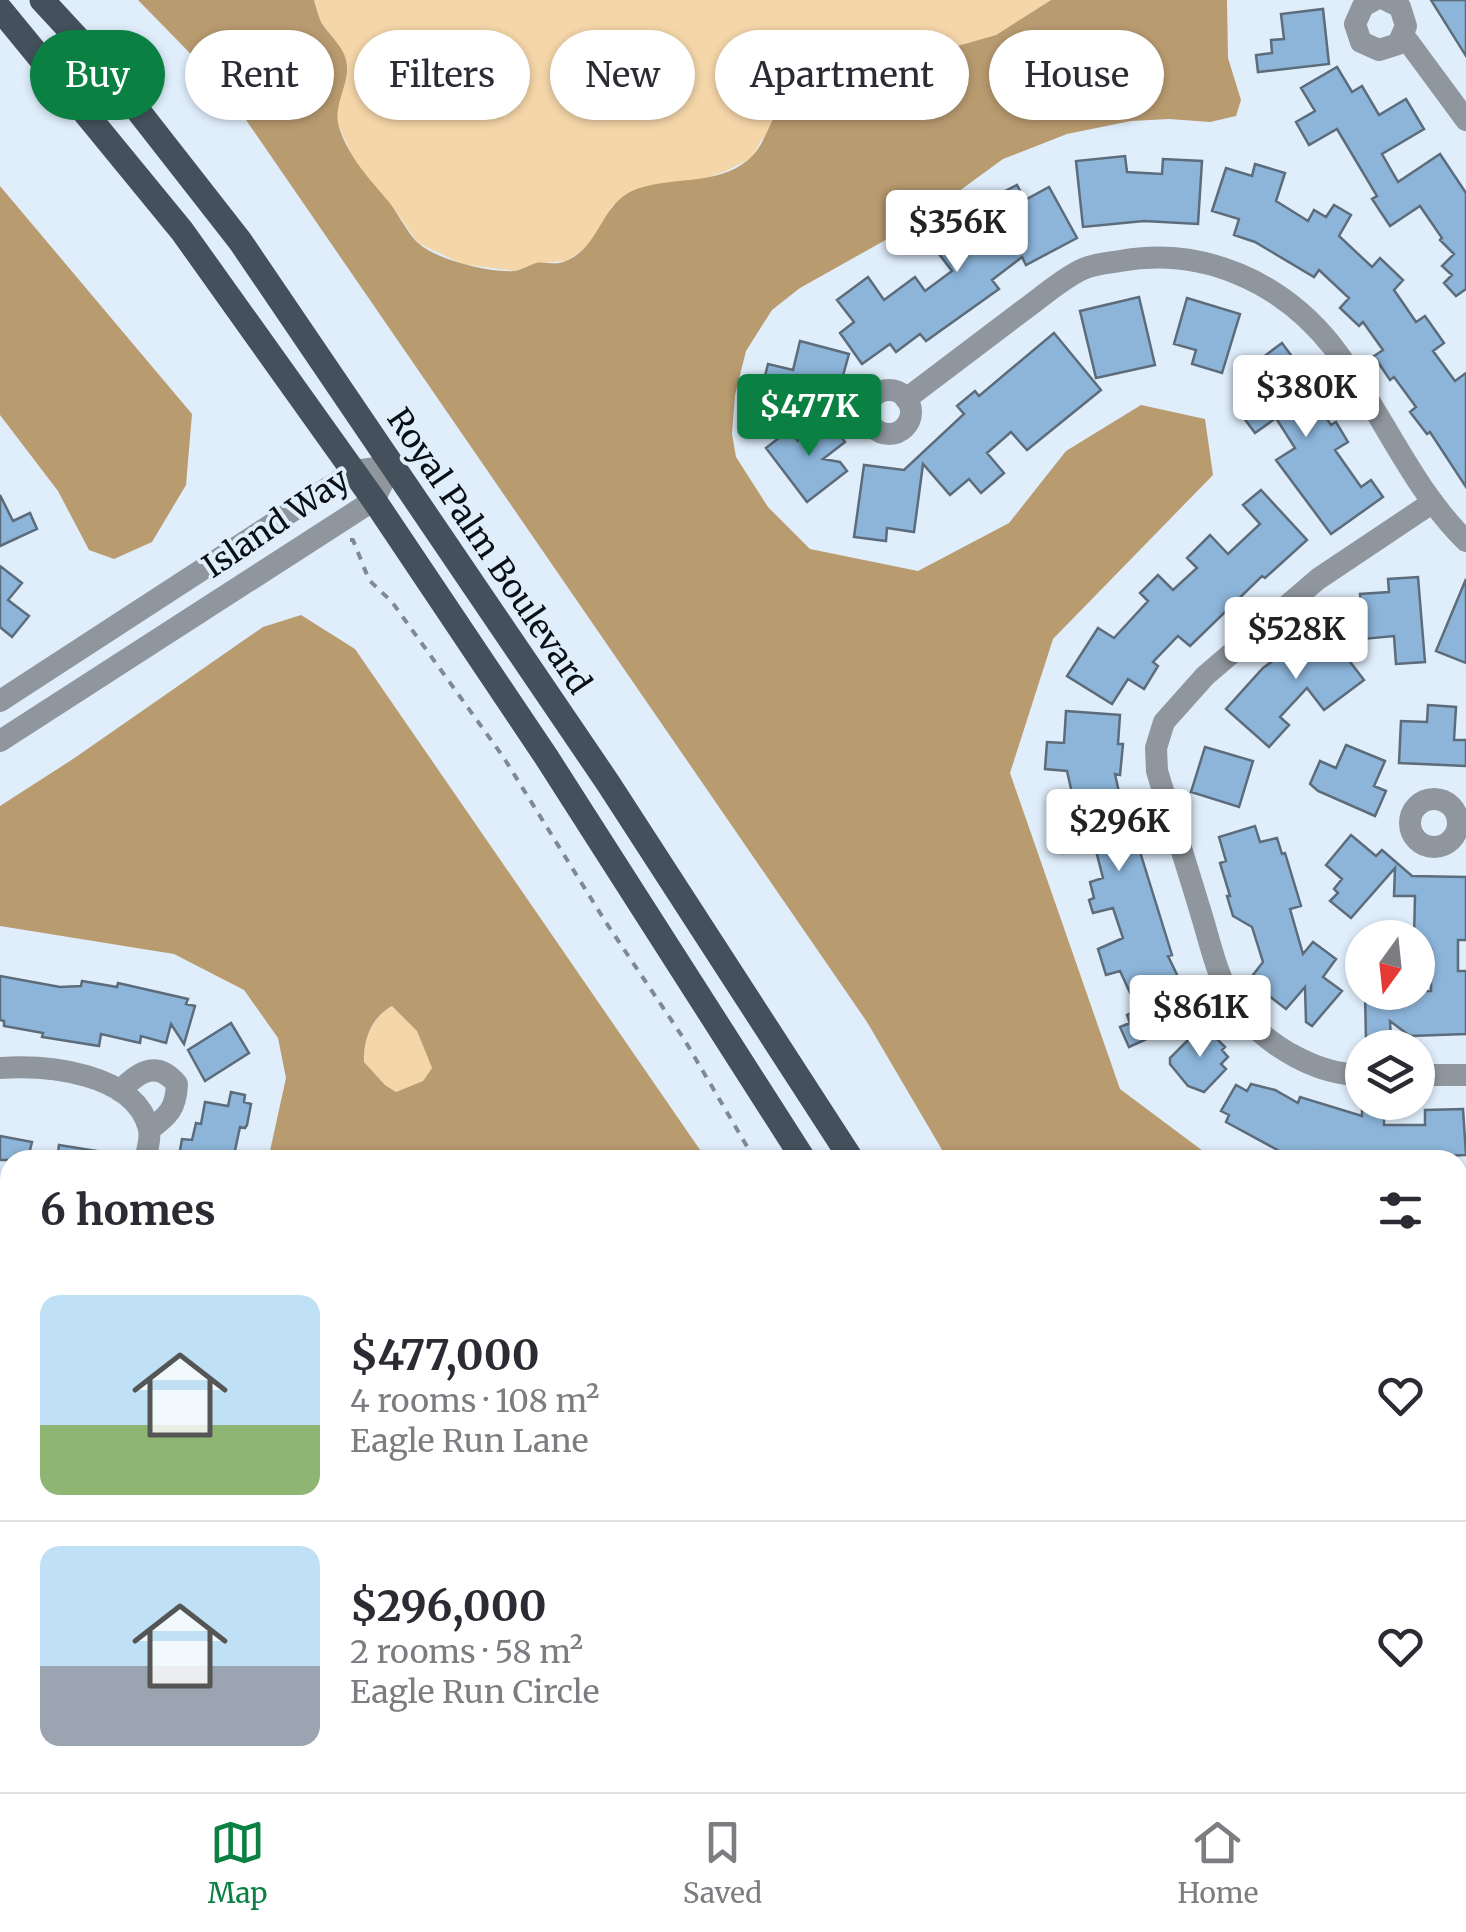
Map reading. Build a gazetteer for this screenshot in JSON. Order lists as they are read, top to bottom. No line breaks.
{"streets":{"main road":["Royal Palm Boulevard"],"street":["Island Way"]},"crossings":[["Island Way","Royal Palm Boulevard"]],"north":"bottom","page":{"chip":["Buy","Rent","Filters","New","Apartment","House"],"price":["$356K","$380K","$477K","$528K","$296K","$861K"],"heading":"6 homes","list":[{"name":"$477,000","note":"4 rooms · 108 m² · Eagle Run Lane"},{"name":"$296,000","note":"2 rooms · 58 m² · Eagle Run Circle"}],"tabs":["Map","Saved","Home"]}}
